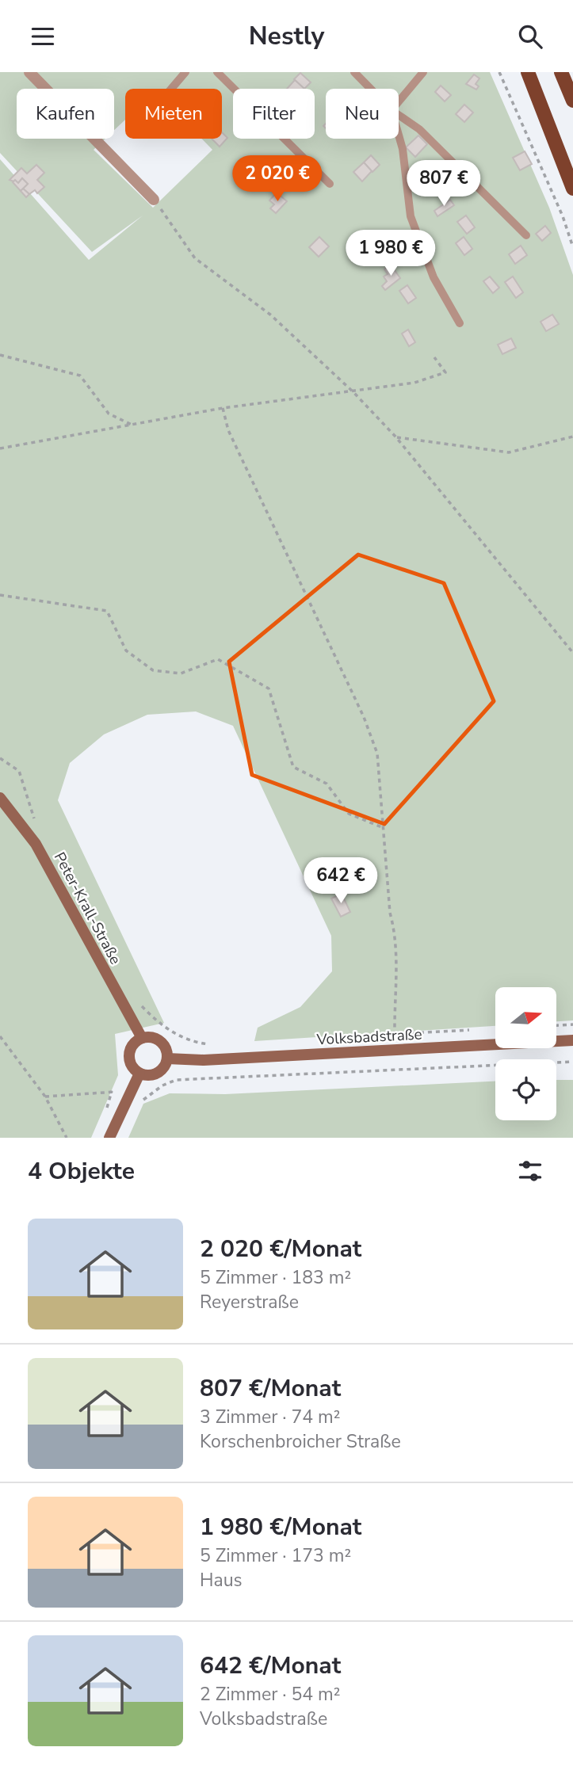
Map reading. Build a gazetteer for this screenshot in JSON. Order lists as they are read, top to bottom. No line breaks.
{"streets":{"street":["Peter-Krall-Straße","Volksbadstraße"]},"crossings":[["Peter-Krall-Straße","Volksbadstraße"]],"north":"right","page":{"header":"Nestly","chip":["Kaufen","Mieten","Filter","Neu"],"price":["2 020 €","807 €","1 980 €","642 €"],"heading":"4 Objekte","list":[{"name":"2 020 €/Monat","note":"5 Zimmer · 183 m² · Reyerstraße"},{"name":"807 €/Monat","note":"3 Zimmer · 74 m² · Korschenbroicher Straße"},{"name":"1 980 €/Monat","note":"5 Zimmer · 173 m² · Haus"},{"name":"642 €/Monat","note":"2 Zimmer · 54 m² · Volksbadstraße"}]}}
